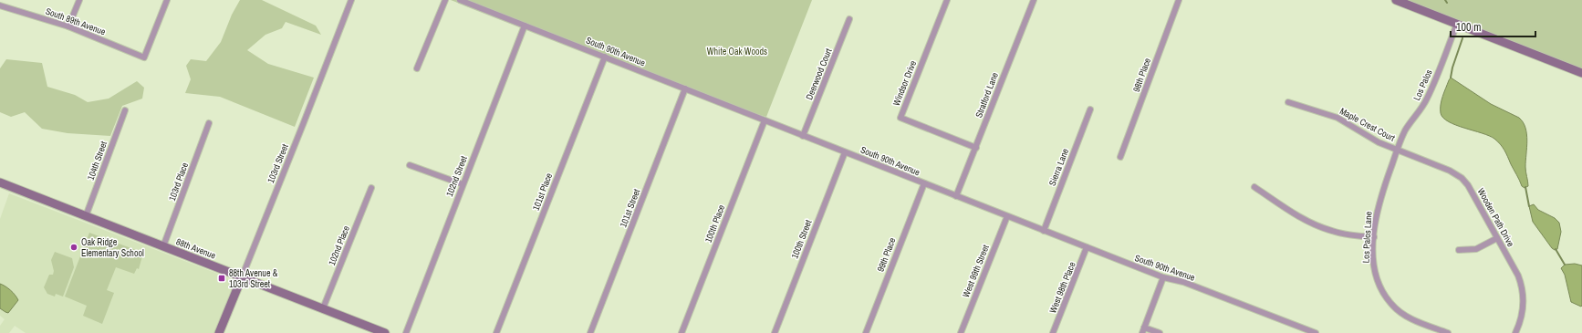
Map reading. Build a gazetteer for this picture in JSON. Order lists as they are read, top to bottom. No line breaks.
{"streets":{"street":["South 89th Avenue","South 90th Avenue","Deerwood Court","98th Place","Windsor Drive","Los Palos","Stratford Lane","Maple Crest Court","104th Street","103rd Street","Sierra Lane","102nd Street","103rd Place","101st Place","101st Street","Wooden Path Drive","100th Place","Los Palos Lane","100th Street","102nd Place","88th Avenue","99th Place","West 99th Street","West 98th Place"]},"crossings":[["South 90th Avenue","Deerwood Court"],["South 90th Avenue","Stratford Lane"],["South 90th Avenue","Sierra Lane"],["South 90th Avenue","102nd Street"],["South 90th Avenue","101st Place"],["South 90th Avenue","101st Street"],["South 90th Avenue","100th Place"],["South 90th Avenue","100th Street"],["South 90th Avenue","99th Place"],["South 90th Avenue","West 99th Street"],["South 90th Avenue","West 98th Place"],["Windsor Drive","Stratford Lane"],["Los Palos","Maple Crest Court"],["Los Palos","Wooden Path Drive"],["Los Palos","Los Palos Lane"],["Maple Crest Court","Wooden Path Drive"],["Maple Crest Court","Los Palos Lane"],["104th Street","88th Avenue"],["103rd Street","88th Avenue"],["103rd Place","88th Avenue"],["Wooden Path Drive","Los Palos Lane"],["102nd Place","88th Avenue"]],"parks":["White Oak Woods"],"places":{"other":["Oak Ridge Elementary School"],"transit":["88th Avenue & 103rd Street"]},"scale_bar":"100 m"}
